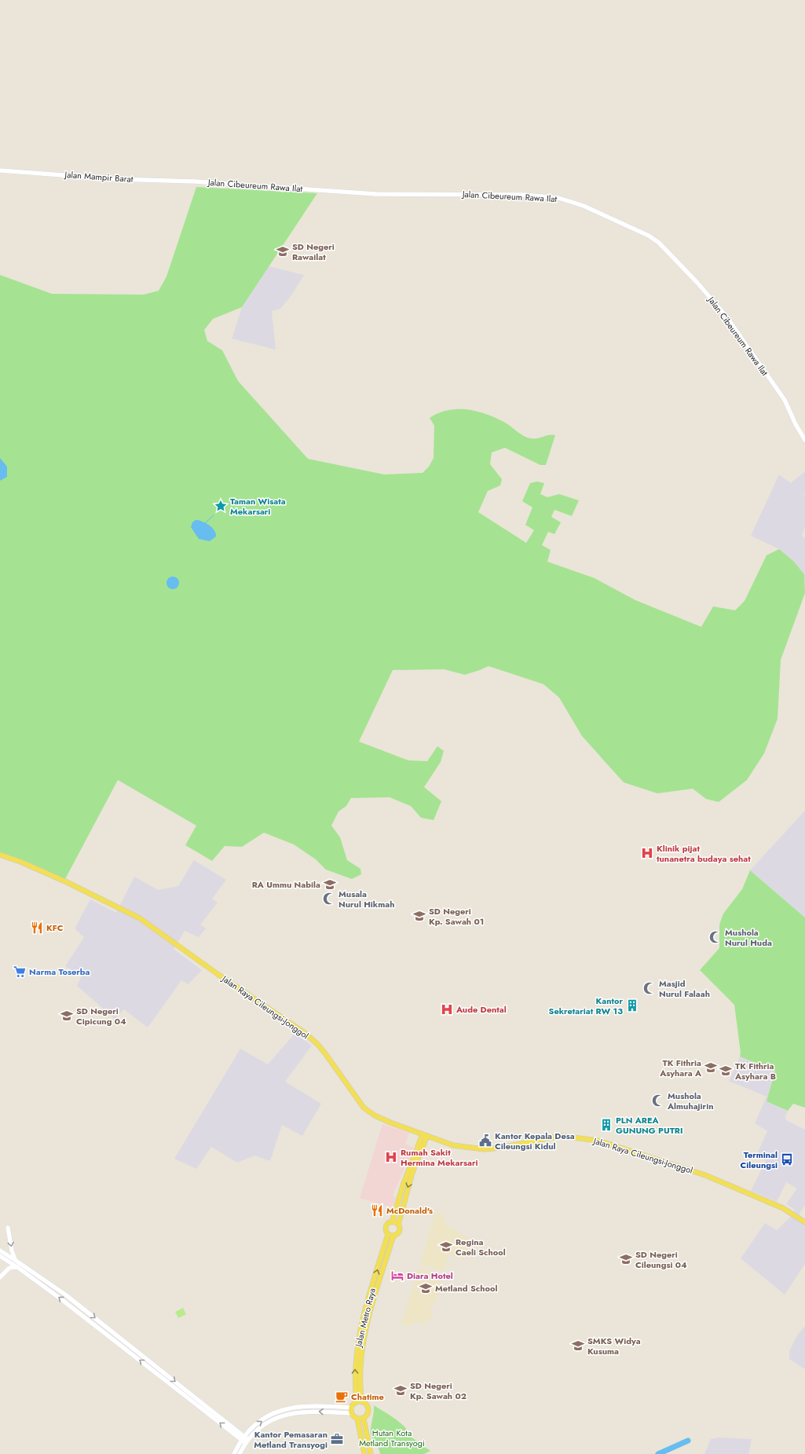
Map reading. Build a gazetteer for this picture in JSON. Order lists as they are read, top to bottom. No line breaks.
{"streets":{"main road":["Jalan Raya Cileungsi-Jonggol","Jalan Metro Raya"],"street":["Jalan Mampir Barat","Jalan Cibeureum Rawa Ilat"]},"crossings":[["Jalan Mampir Barat","Jalan Cibeureum Rawa Ilat"]],"parks":["Hutan Kota Metland Transyogi"],"places":{"school or university":["SD Negeri Rawailat","RA Ummu Nabila","SD Negeri Kp. Sawah 01","SD Negeri Cipicung 04","TK Fithria Asyhara A","TK Fithria Asyhara B","Regina Caeli School","SD Negeri Cileungsi 04","Metland School","SMKS Widya Kusuma","SD Negeri Kp. Sawah 02"],"place":["Taman Wisata Mekarsari"],"hospital":["Klinik pijat tunanetra budaya sehat","Aude Dental","Rumah Sakit Hermina Mekarsari"],"mosque":["Musala Nurul Hikmah","Mushola Nurul Huda","Masjid Nurul Falaah","Mushola Almuhajirin"],"restaurant":["KFC","McDonald's"],"supermarket":["Narma Toserba"],"building":["Kantor Sekretariat RW 13","PLN AREA GUNUNG PUTRI"],"public building":["Kantor Kepala Desa Cileungsi Kidul"],"bus stop":["Terminal Cileungsi"],"hotel":["Diara Hotel"],"cafe":["Chatime"],"office":["Kantor Pemasaran Metland Transyogi"]}}
